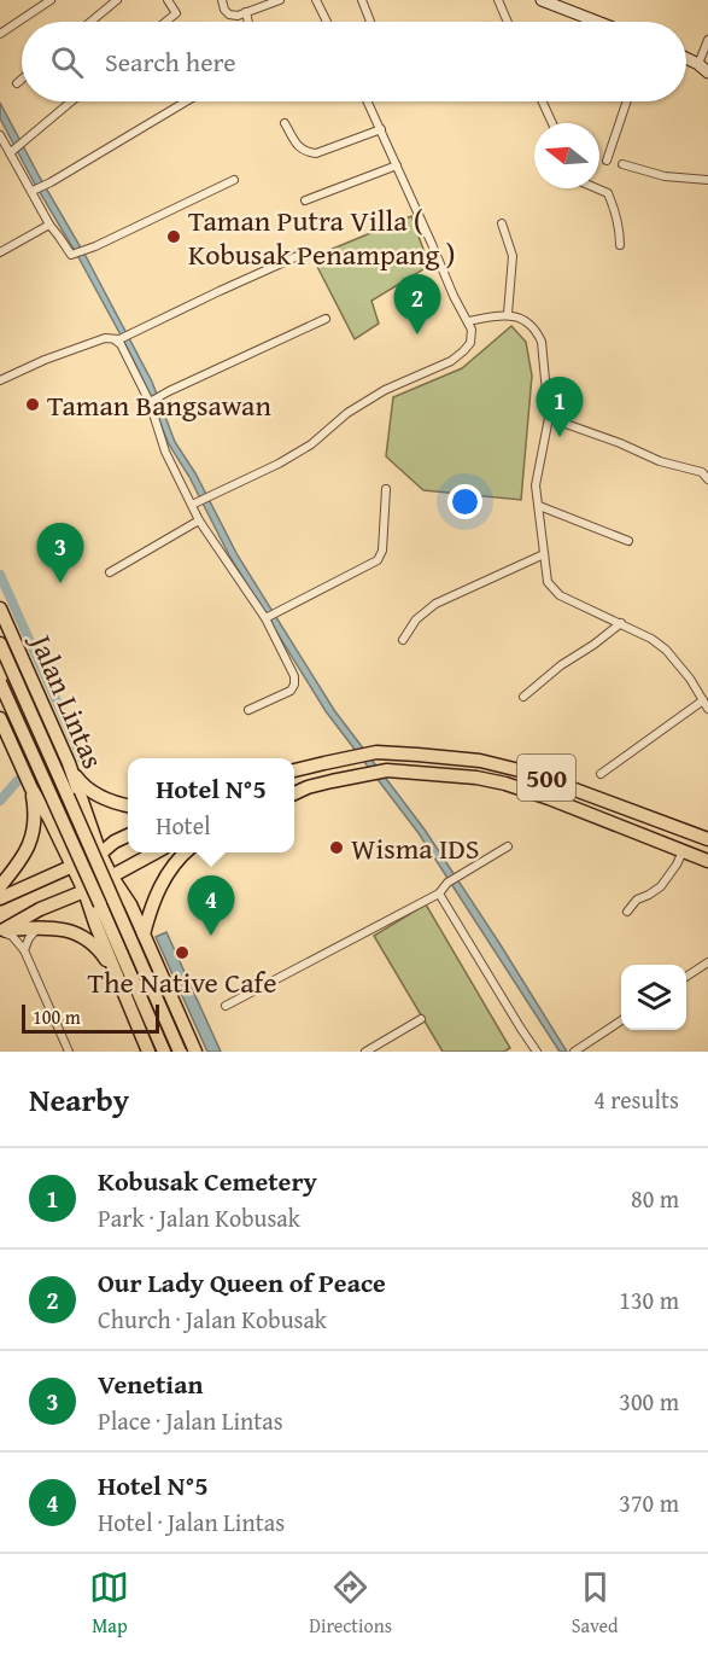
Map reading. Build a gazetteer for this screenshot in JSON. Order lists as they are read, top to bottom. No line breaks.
{"streets":{"main road":["Jalan Lintas","500"]},"places":["Taman Putra Villa ( Kobusak Penampang )","Taman Bangsawan","Wisma IDS","The Native Cafe"],"scale_bar":"100 m","north":"left","page":{"search":"Search here","pins":["2","1","3","4"],"popup":["Hotel N°5","Hotel"],"scale":"100 m","heading":["Nearby","4 results"],"list":[{"mark":"1","name":"Kobusak Cemetery","note":"Park · Jalan Kobusak","value":"80 m"},{"mark":"2","name":"Our Lady Queen of Peace","note":"Church · Jalan Kobusak","value":"130 m"},{"mark":"3","name":"Venetian","note":"Place · Jalan Lintas","value":"300 m"},{"mark":"4","name":"Hotel N°5","note":"Hotel · Jalan Lintas","value":"370 m"}],"nav":["Map","Directions","Saved"]}}
